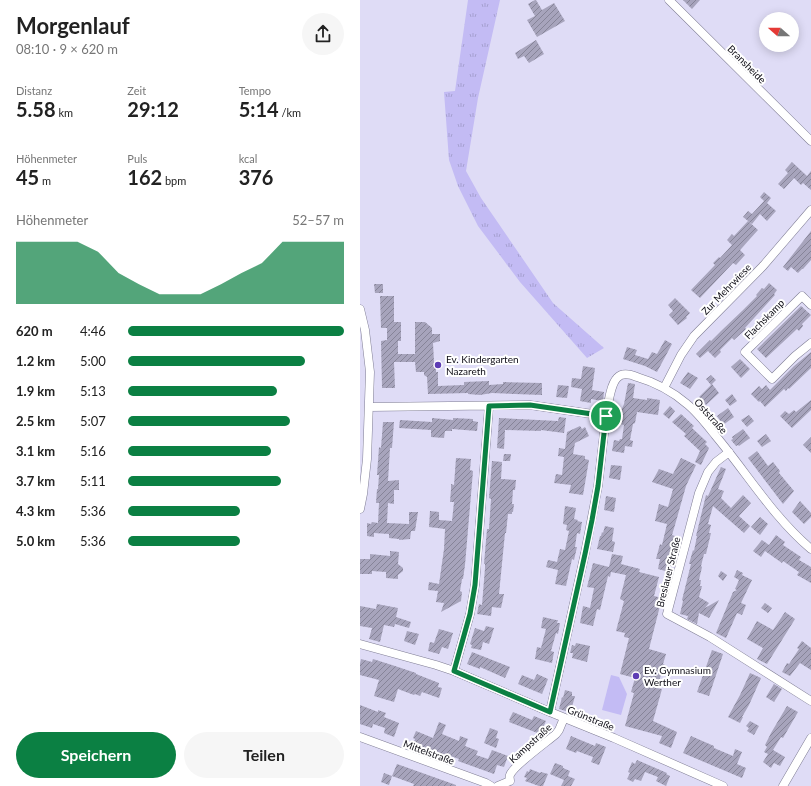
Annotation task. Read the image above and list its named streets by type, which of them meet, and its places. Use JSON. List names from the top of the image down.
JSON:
{
  "streets": {
    "street": [
      "Bransheide",
      "Zur Mehrwiese",
      "Flachskamp",
      "Oststraße",
      "Breslauer Straße",
      "Grünstraße",
      "Kampstraße",
      "Mittelstraße"
    ]
  },
  "crossings": [
    ["Zur Mehrwiese", "Oststraße"],
    ["Oststraße", "Breslauer Straße"],
    ["Grünstraße", "Kampstraße"]
  ],
  "places": ["Ev. Kindergarten Nazareth", "Ev. Gymnasium Werther"],
  "north": "left",
  "page": {
    "heading": ["Morgenlauf", "08:10 · 9 × 620 m"],
    "stats": [
      ["Distanz", "5.58 km"],
      ["Zeit", "29:12"],
      ["Tempo", "5:14 /km"],
      ["Höhenmeter", "45 m"],
      ["Puls", "162 bpm"],
      ["kcal", "376"]
    ],
    "chart": ["Höhenmeter", "52–57 m"],
    "list": [
      {
        "name": "620 m",
        "note": "4:46"
      },
      {
        "name": "1.2 km",
        "note": "5:00"
      },
      {
        "name": "1.9 km",
        "note": "5:13"
      },
      {
        "name": "2.5 km",
        "note": "5:07"
      },
      {
        "name": "3.1 km",
        "note": "5:16"
      },
      {
        "name": "3.7 km",
        "note": "5:11"
      },
      {
        "name": "4.3 km",
        "note": "5:36"
      },
      {
        "name": "5.0 km",
        "note": "5:36"
      }
    ],
    "buttons": ["Speichern", "Teilen"]
  }
}
